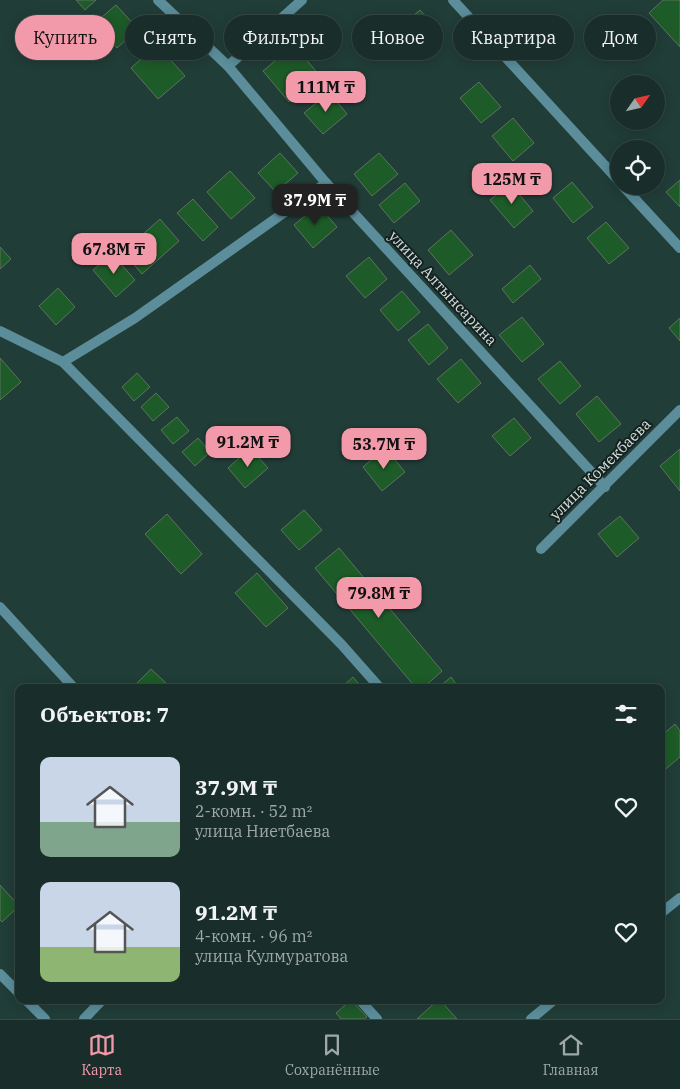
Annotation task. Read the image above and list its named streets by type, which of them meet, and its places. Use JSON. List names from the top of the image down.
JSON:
{
  "streets": {
    "street": ["улица Алтынсарина", "улица Комекбаева"]
  },
  "crossings": [
    ["улица Алтынсарина", "улица Комекбаева"]
  ],
  "north": "top right",
  "page": {
    "chip": [
      "Купить",
      "Снять",
      "Фильтры",
      "Новое",
      "Квартира",
      "Дом"
    ],
    "price": [
      "111M ₸",
      "125M ₸",
      "37.9M ₸",
      "67.8M ₸",
      "91.2M ₸",
      "53.7M ₸",
      "79.8M ₸"
    ],
    "heading": "Объектов: 7",
    "list": [
      {
        "name": "37.9M ₸",
        "note": "2-комн. · 52 m² · улица Ниетбаева"
      },
      {
        "name": "91.2M ₸",
        "note": "4-комн. · 96 m² · улица Кулмуратова"
      }
    ],
    "tabs": ["Карта", "Сохранённые", "Главная"]
  }
}
